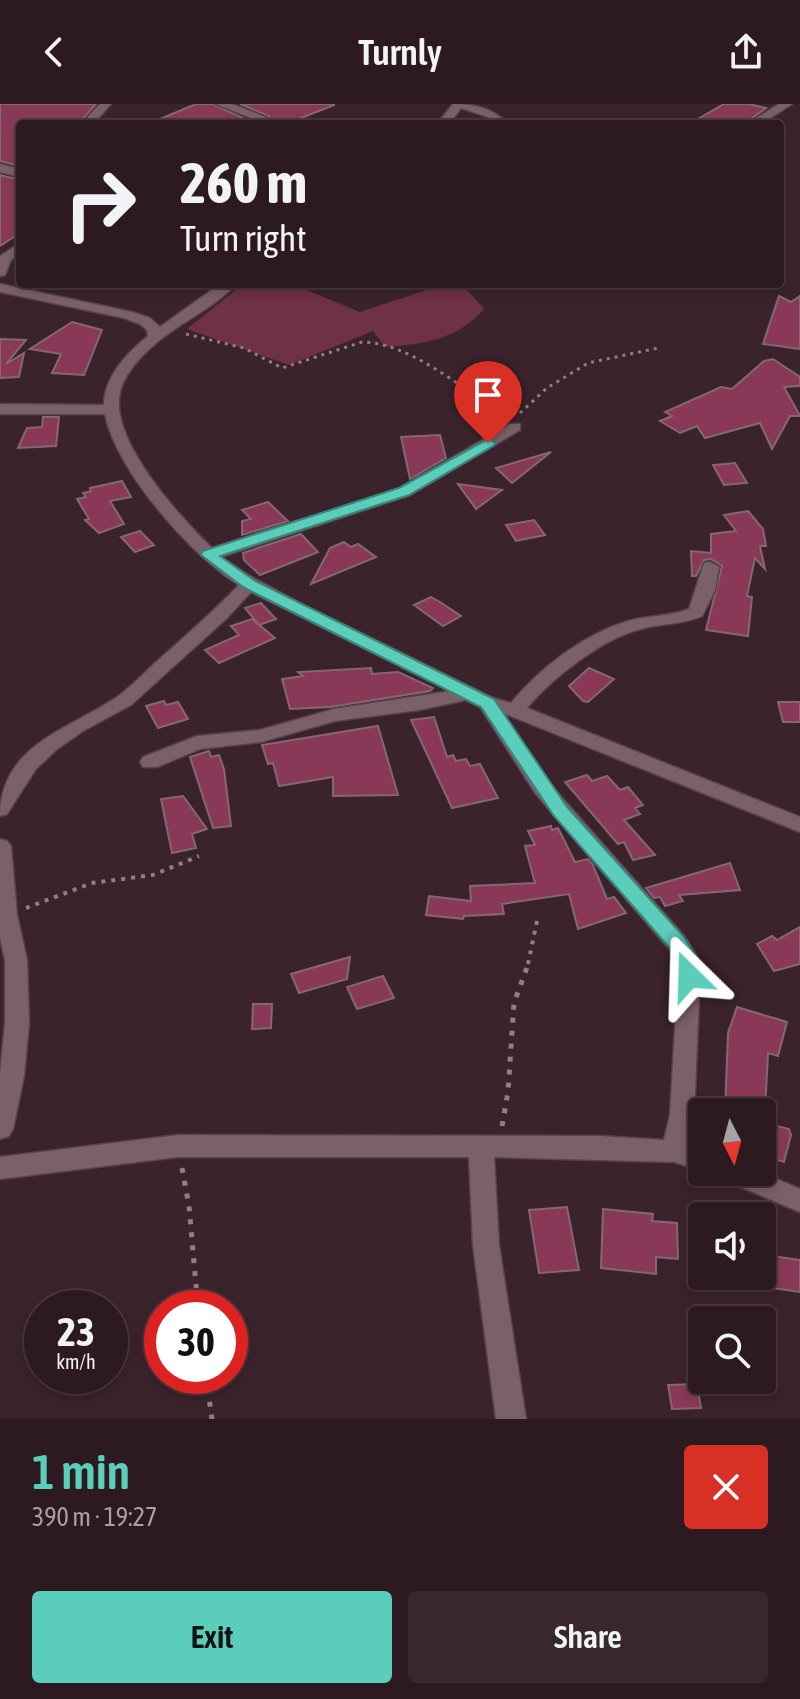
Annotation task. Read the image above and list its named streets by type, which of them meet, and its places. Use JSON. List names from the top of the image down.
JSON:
{
  "north": "bottom",
  "page": {
    "header": "Turnly",
    "turn": ["260 m", "Turn right"],
    "speed": "23 km/h",
    "limit": "30",
    "heading": ["1 min", "390 m · 19:27"],
    "buttons": ["Exit", "Share"]
  }
}
